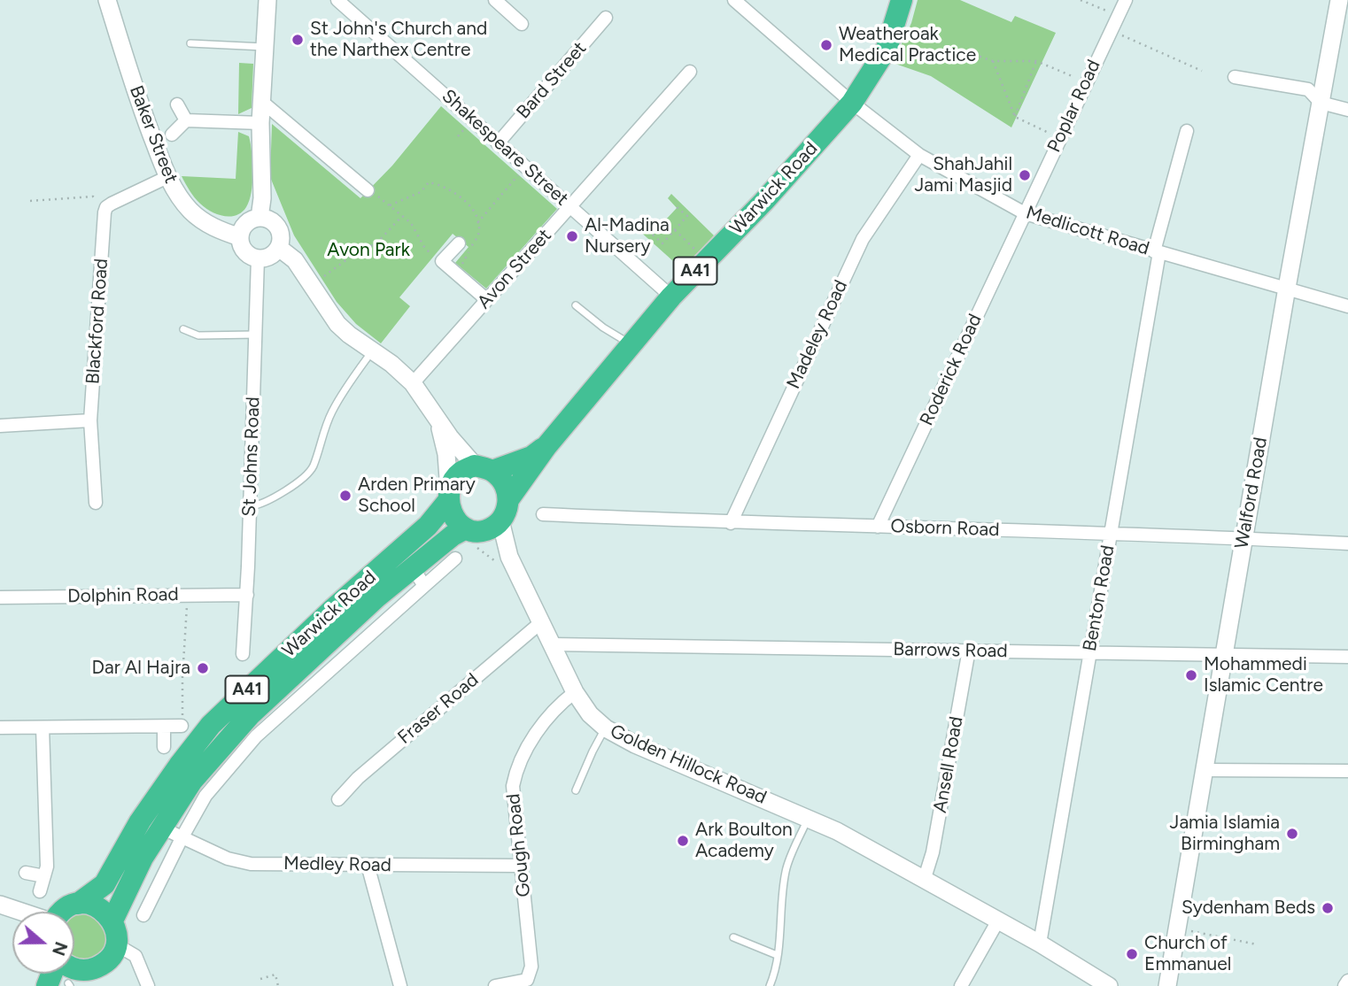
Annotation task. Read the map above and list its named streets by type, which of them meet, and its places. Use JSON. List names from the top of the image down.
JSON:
{
  "streets": {
    "highway": ["Warwick Road", "A41"],
    "main road": ["Baker Street", "Walford Road", "Golden Hillock Road"],
    "street": [
      "Bard Street",
      "Poplar Road",
      "Shakespeare Street",
      "Medlicott Road",
      "Avon Street",
      "Blackford Road",
      "Madeley Road",
      "Roderick Road",
      "St Johns Road",
      "Osborn Road",
      "Dolphin Road",
      "Benton Road",
      "Barrows Road",
      "Fraser Road",
      "Ansell Road",
      "Gough Road",
      "Medley Road"
    ]
  },
  "crossings": [
    ["Bard Street", "Shakespeare Street"],
    ["Poplar Road", "Medlicott Road"],
    ["Poplar Road", "Roderick Road"],
    ["Baker Street", "St Johns Road"],
    ["Shakespeare Street", "Warwick Road"],
    ["Shakespeare Street", "Avon Street"],
    ["Warwick Road", "Medlicott Road"],
    ["Warwick Road", "Golden Hillock Road"],
    ["Warwick Road", "Medley Road"],
    ["Medlicott Road", "Madeley Road"],
    ["Medlicott Road", "Roderick Road"],
    ["Medlicott Road", "Walford Road"],
    ["Medlicott Road", "Benton Road"],
    ["Madeley Road", "Osborn Road"],
    ["Roderick Road", "Osborn Road"],
    ["St Johns Road", "Dolphin Road"],
    ["Walford Road", "Osborn Road"],
    ["Walford Road", "Barrows Road"],
    ["Osborn Road", "Benton Road"],
    ["Benton Road", "Barrows Road"],
    ["Benton Road", "Golden Hillock Road"],
    ["Barrows Road", "Golden Hillock Road"],
    ["Barrows Road", "Ansell Road"],
    ["Fraser Road", "Golden Hillock Road"],
    ["Golden Hillock Road", "Ansell Road"],
    ["Golden Hillock Road", "Gough Road"],
    ["Gough Road", "Medley Road"]
  ],
  "parks": ["Avon Park"],
  "places": [
    "St John's Church and the Narthex Centre",
    "Weatheroak Medical Practice",
    "ShahJahil Jami Masjid",
    "Al-Madina Nursery",
    "Arden Primary School",
    "Dar Al Hajra",
    "Mohammedi Islamic Centre",
    "Jamia Islamia Birmingham",
    "Ark Boulton Academy",
    "Sydenham Beds",
    "Church of Emmanuel"
  ],
  "north": "right"
}
